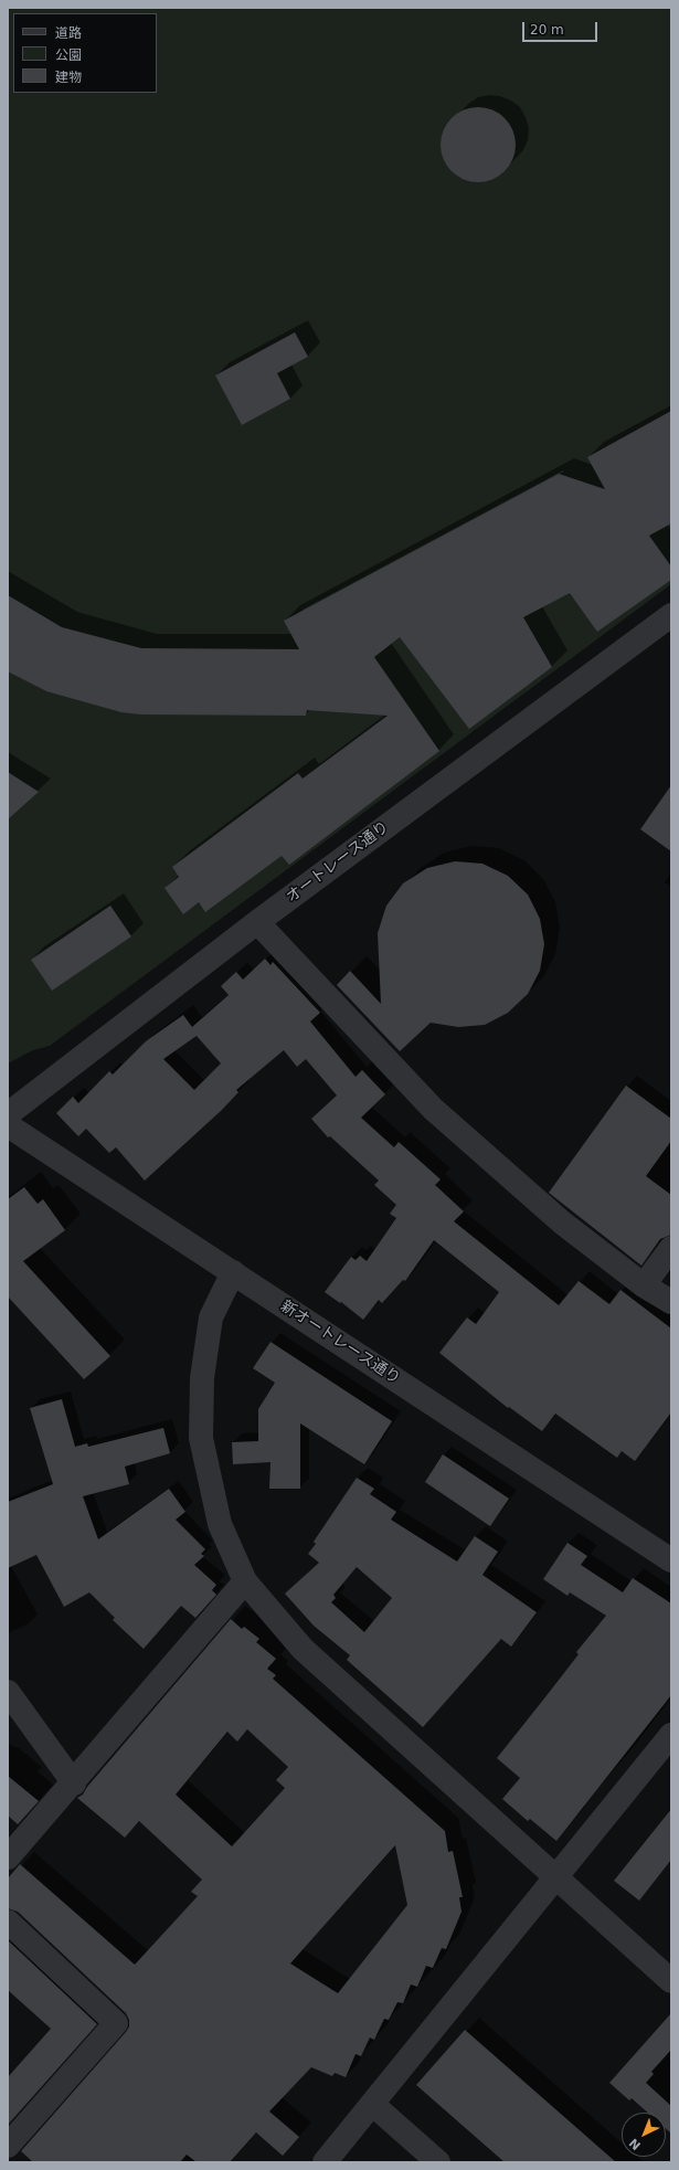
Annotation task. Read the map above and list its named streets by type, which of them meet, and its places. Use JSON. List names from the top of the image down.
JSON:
{
  "streets": {
    "street": ["オートレース通り", "新オートレース通り"]
  },
  "legend": ["道路", "公園", "建物"],
  "scale_bar": "20 m",
  "north": "bottom left"
}
